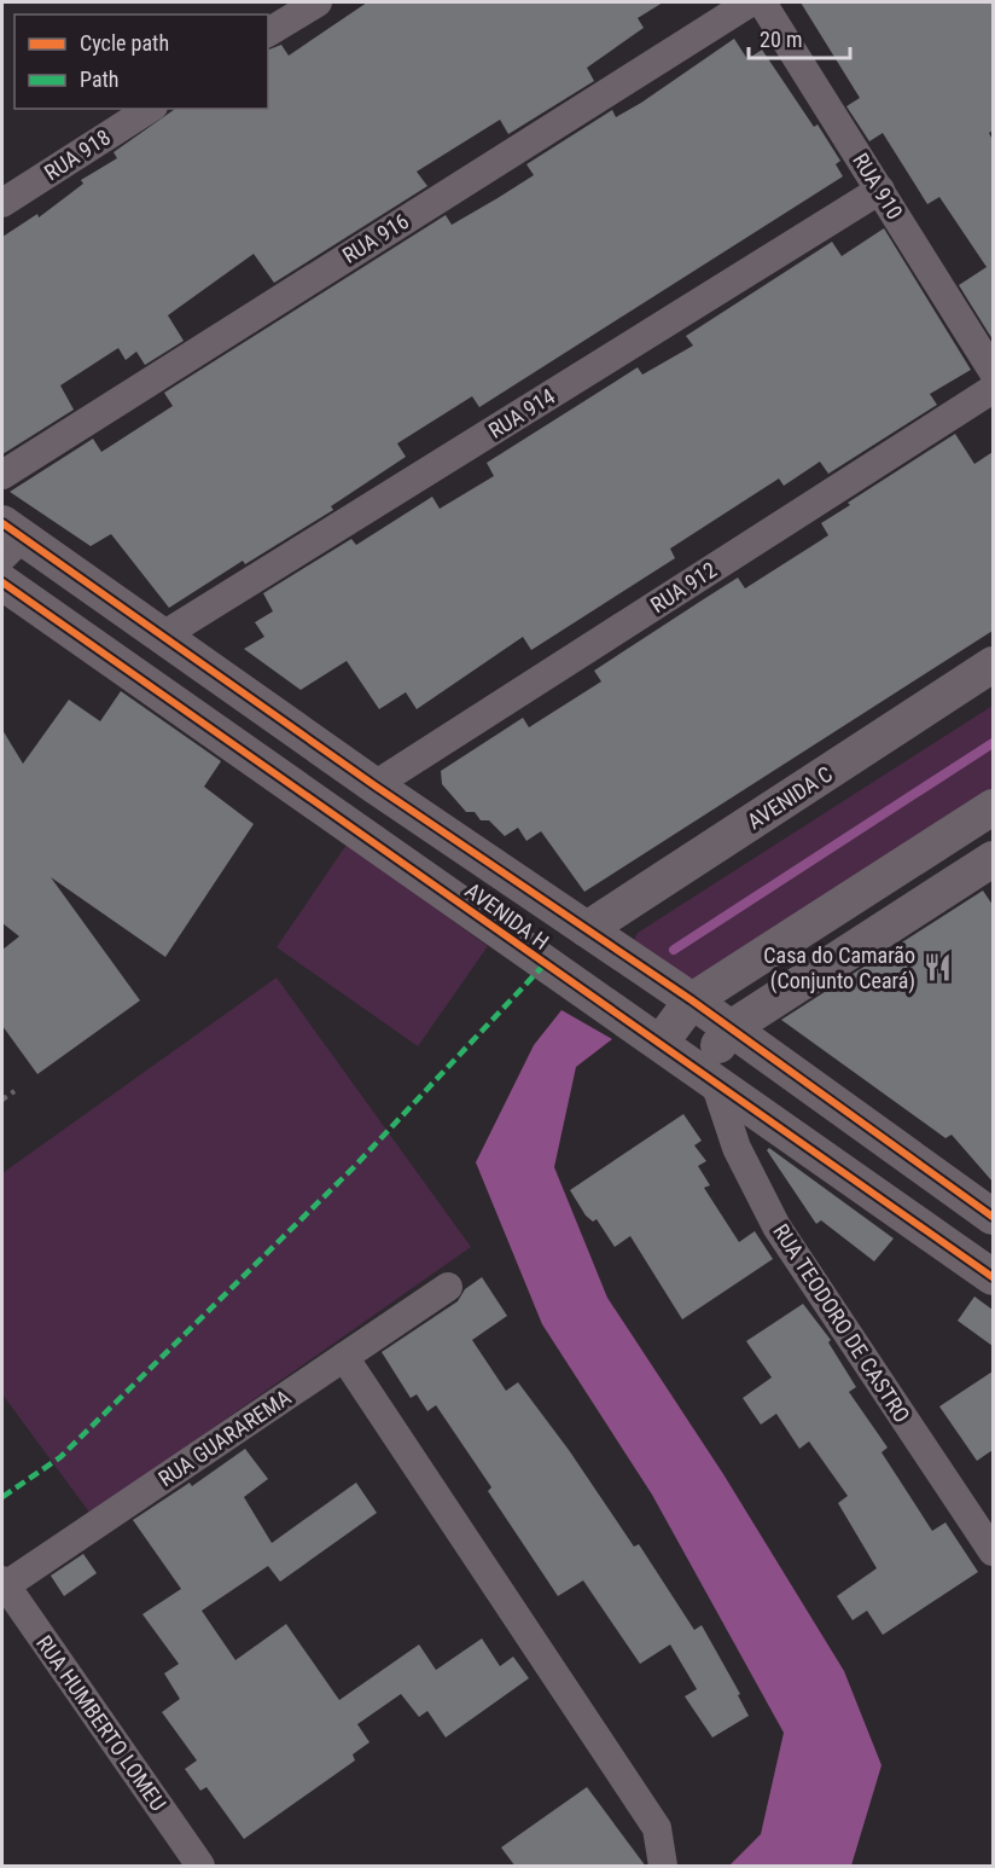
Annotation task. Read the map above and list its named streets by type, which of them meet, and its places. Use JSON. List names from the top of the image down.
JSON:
{
  "streets": {
    "street": [
      "RUA 918",
      "RUA 910",
      "RUA 916",
      "RUA 914",
      "RUA 912",
      "AVENIDA C",
      "AVENIDA H",
      "RUA TEODORO DE CASTRO",
      "RUA GUARAREMA",
      "RUA HUMBERTO LOMEU"
    ]
  },
  "crossings": [
    ["RUA 910", "RUA 914"],
    ["RUA 914", "AVENIDA H"],
    ["RUA 912", "AVENIDA H"],
    ["AVENIDA C", "AVENIDA H"],
    ["AVENIDA H", "RUA TEODORO DE CASTRO"],
    ["RUA GUARAREMA", "RUA HUMBERTO LOMEU"]
  ],
  "places": {
    "restaurant": ["Casa do Camarão (Conjunto Ceará)"]
  },
  "legend": ["Cycle path", "Path"],
  "scale_bar": "20 m"
}
